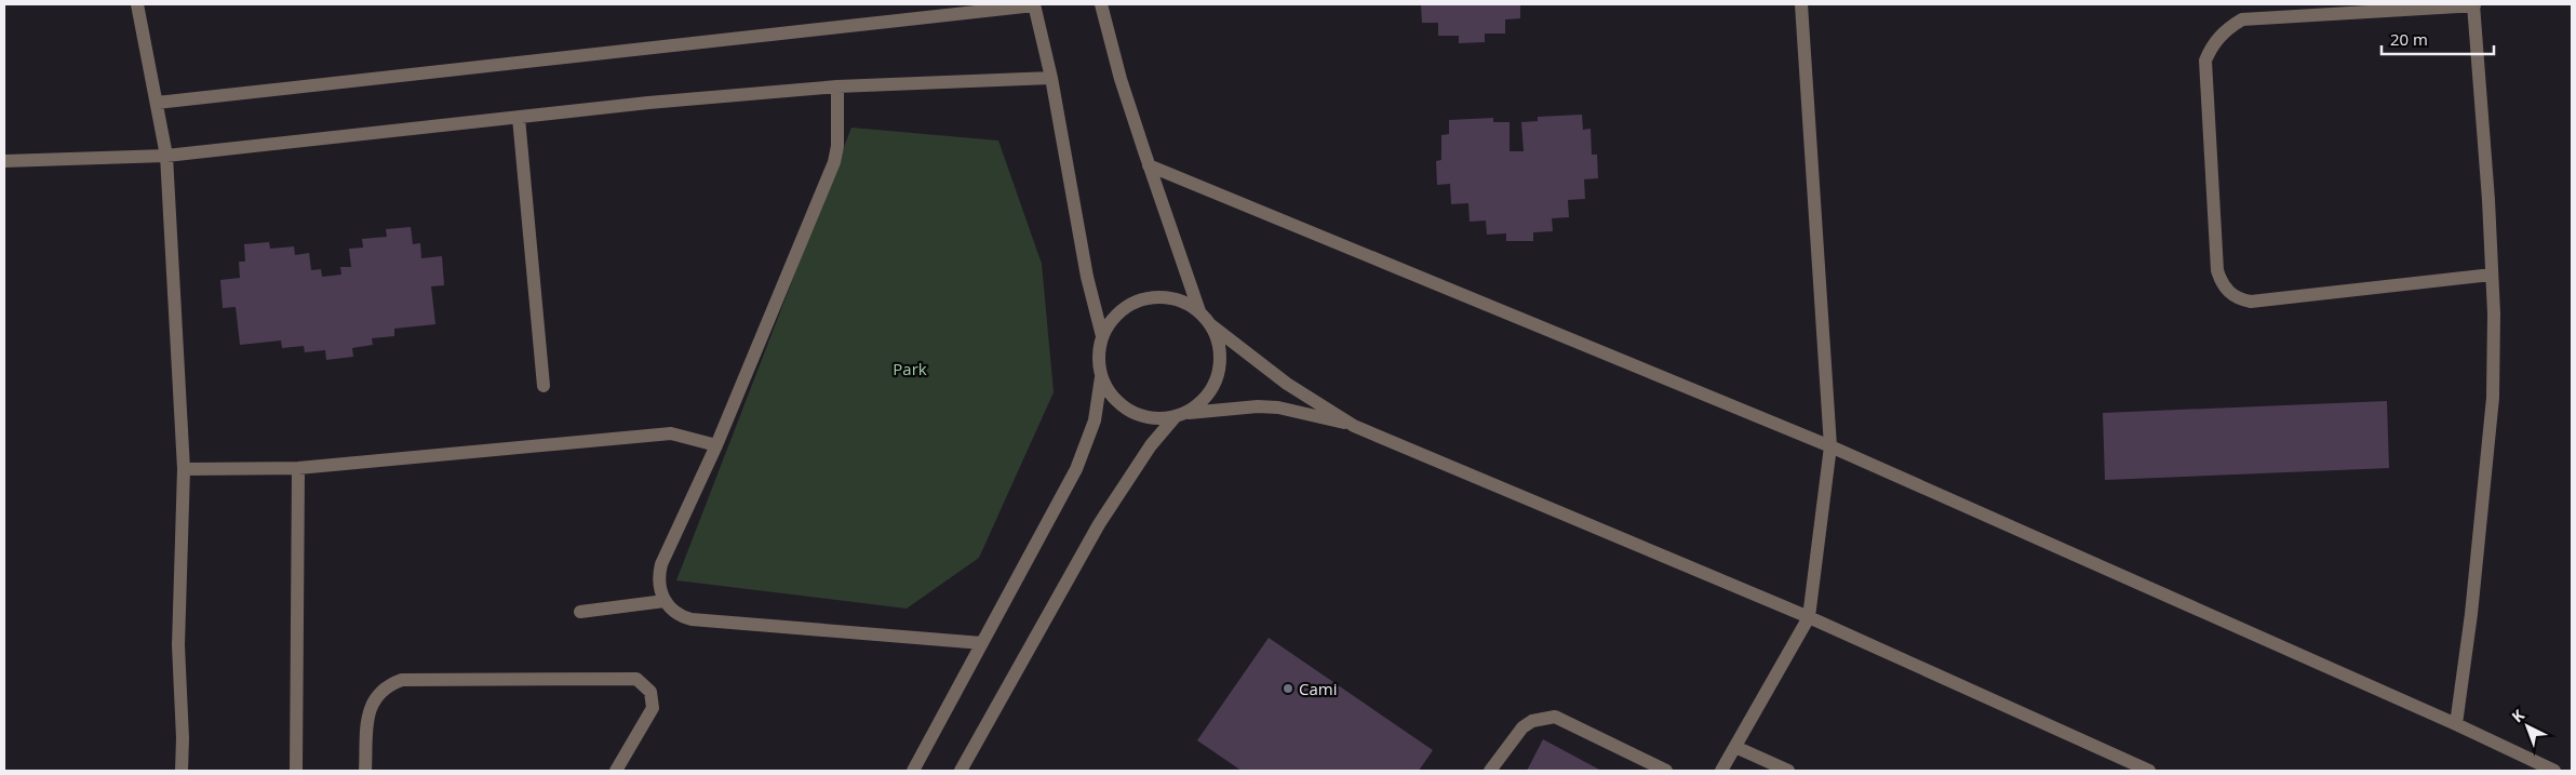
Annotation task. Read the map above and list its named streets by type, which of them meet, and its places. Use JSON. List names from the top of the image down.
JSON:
{
  "parks": ["Park"],
  "places": ["Cami"],
  "scale_bar": "20 m",
  "north": "top left"
}
